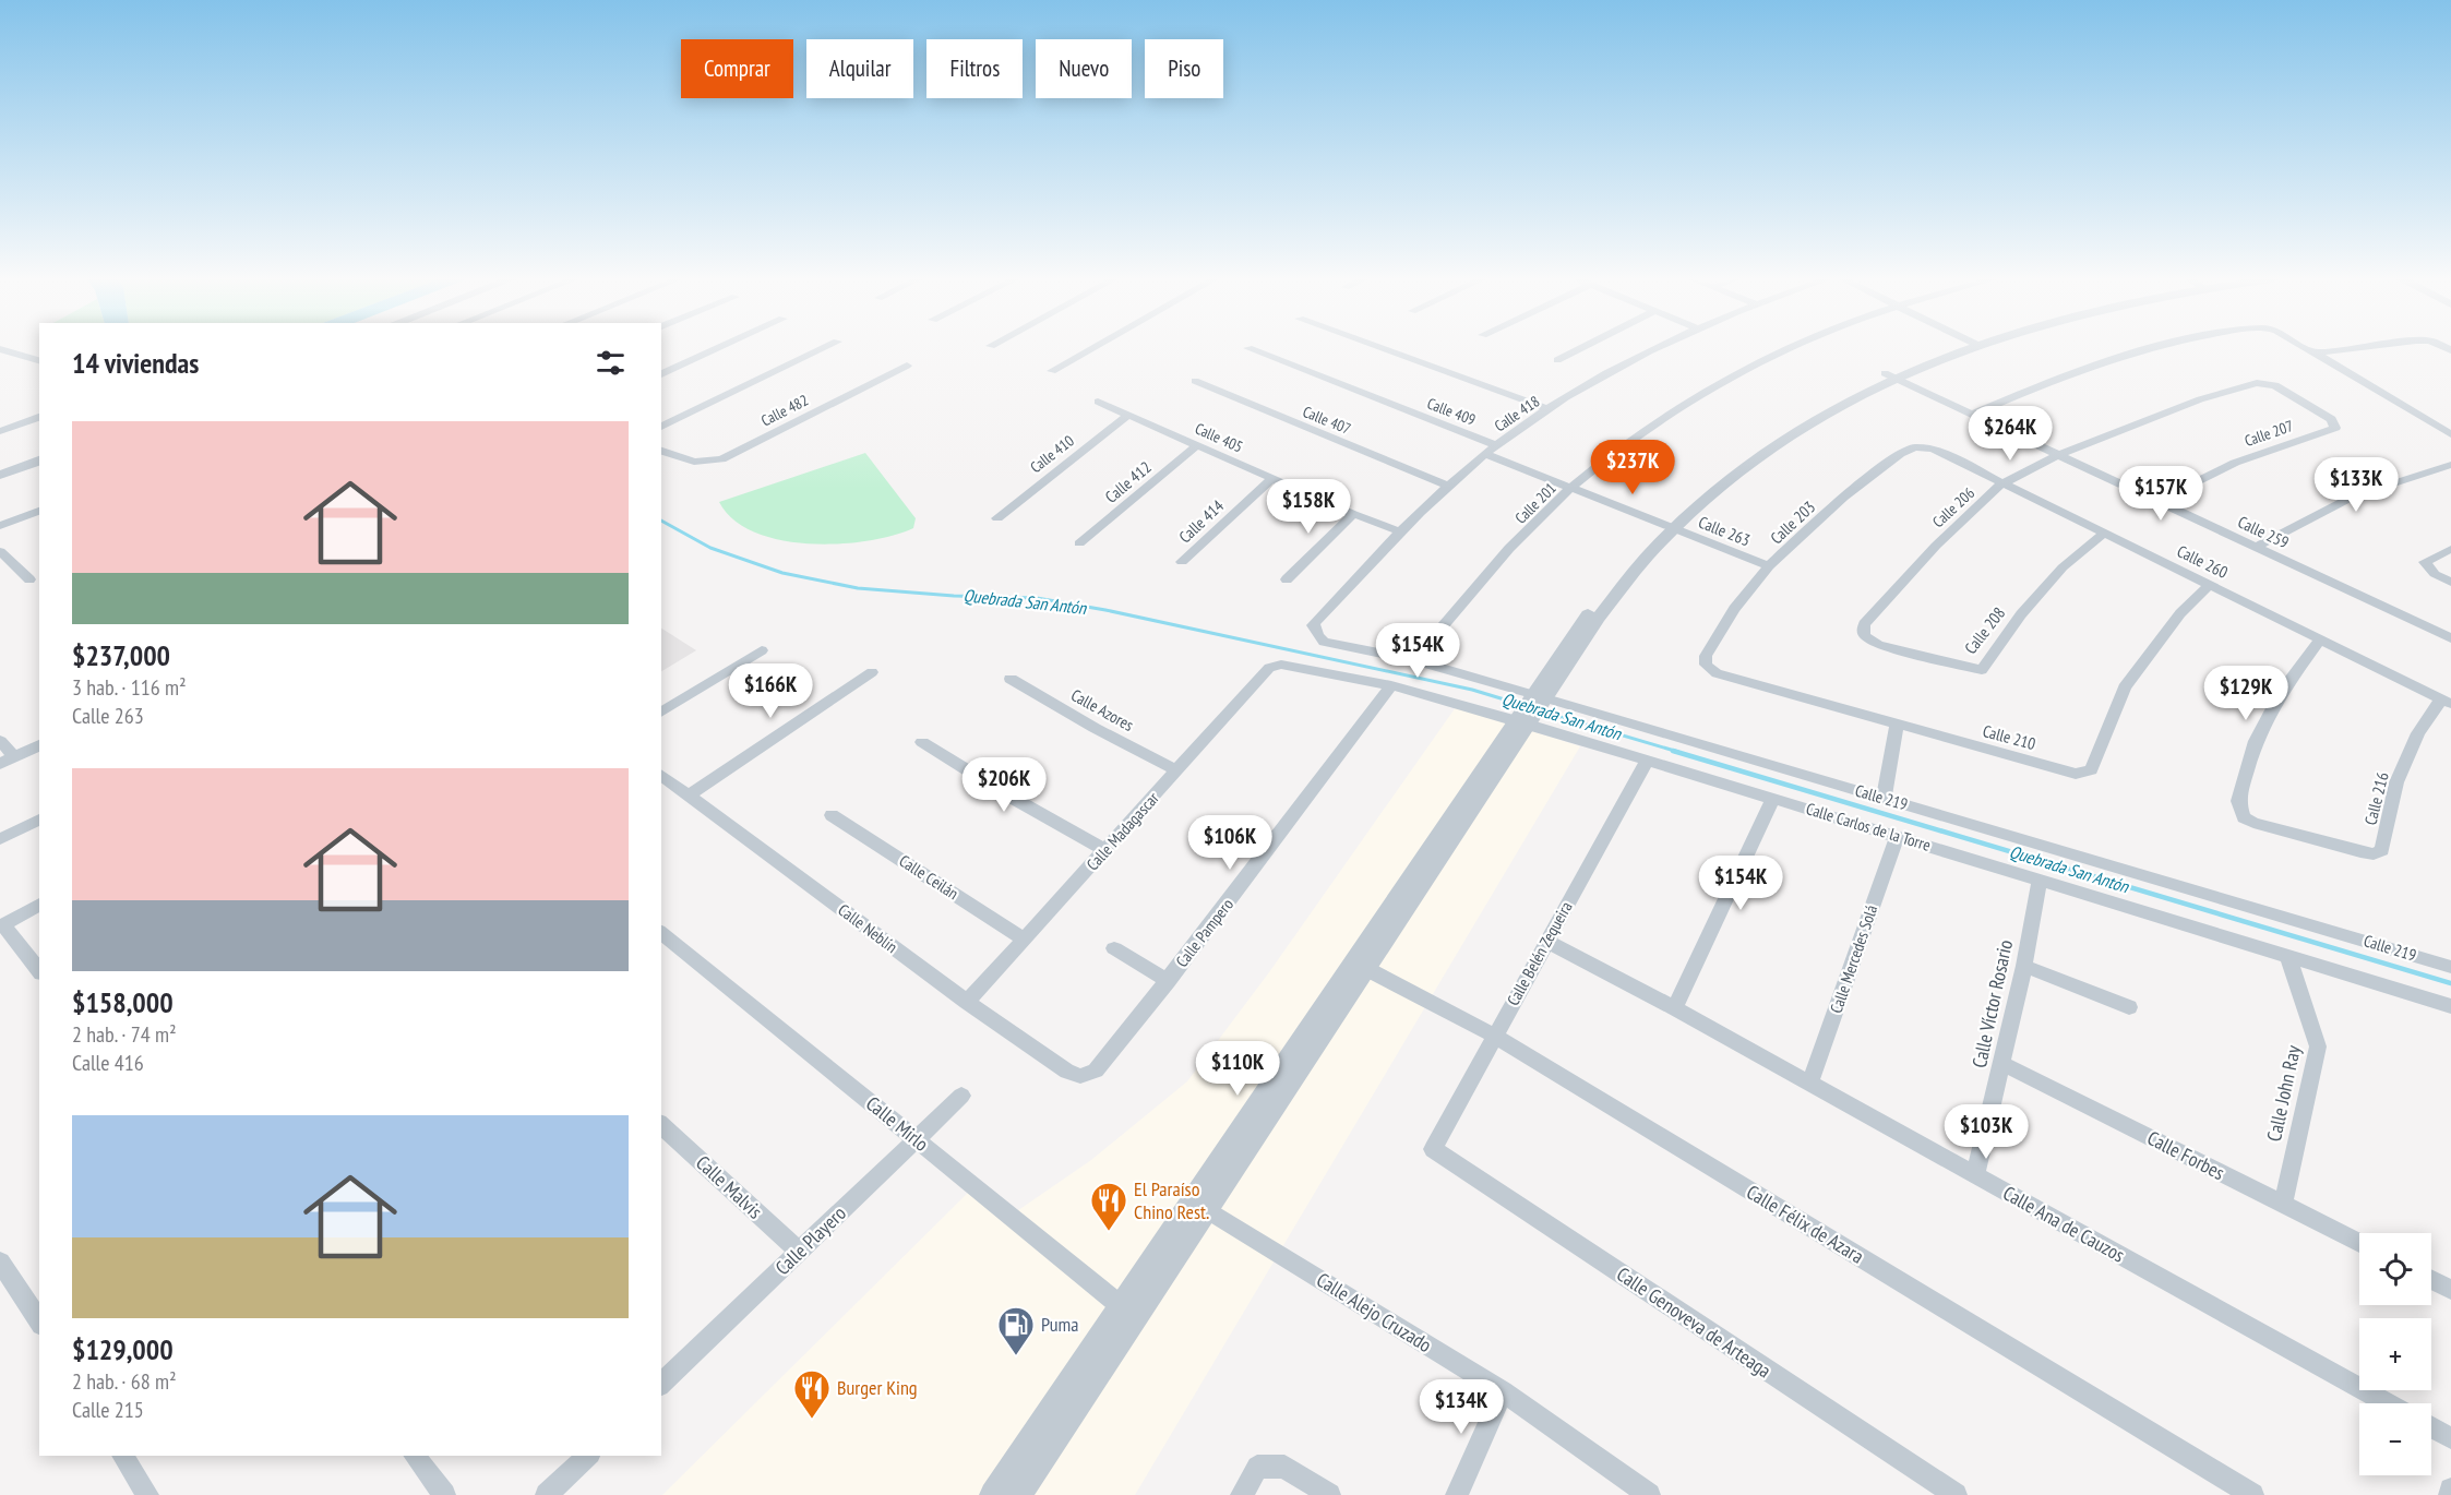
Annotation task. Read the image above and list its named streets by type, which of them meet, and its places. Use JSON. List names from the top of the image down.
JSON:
{
  "streets": {
    "street": [
      "Calle 482",
      "Calle 409",
      "Calle 418",
      "Calle 407",
      "Calle 207",
      "Calle 405",
      "Calle 410",
      "Calle 412",
      "Calle 201",
      "Calle 206",
      "Calle 414",
      "Calle 203",
      "Calle 263",
      "Calle 259",
      "Calle 260",
      "Calle 208",
      "Calle Azores",
      "Calle 210",
      "Calle 219",
      "Calle 216",
      "Calle Carlos de la Torre",
      "Calle Madagascar",
      "Calle Ceilán",
      "Calle Neblín",
      "Calle Pampero",
      "Calle Belén Zequeira",
      "Calle Mercedes Solá",
      "Calle Víctor Rosario",
      "Calle John Ray",
      "Calle Mirlo",
      "Calle Forbes",
      "Calle Malvis",
      "Calle Félix de Azara",
      "Calle Ana de Cauzos",
      "Calle Playero",
      "Calle Alejo Cruzado",
      "Calle Genoveva de Arteaga"
    ]
  },
  "crossings": [
    ["Calle 409", "Calle 418"],
    ["Calle 418", "Calle 407"],
    ["Calle 418", "Calle 405"],
    ["Calle 418", "Calle 263"],
    ["Calle 418", "Calle 219"],
    ["Calle 207", "Calle 206"],
    ["Calle 207", "Calle 259"],
    ["Calle 405", "Calle 410"],
    ["Calle 405", "Calle 412"],
    ["Calle 405", "Calle 414"],
    ["Calle 201", "Calle 263"],
    ["Calle 201", "Calle 219"],
    ["Calle 206", "Calle 259"],
    ["Calle 206", "Calle 260"],
    ["Calle 206", "Calle 208"],
    ["Calle 203", "Calle 263"],
    ["Calle 203", "Calle 260"],
    ["Calle 203", "Calle 210"],
    ["Calle 260", "Calle 208"],
    ["Calle 260", "Calle 210"],
    ["Calle 260", "Calle 216"],
    ["Calle Azores", "Calle Madagascar"],
    ["Calle Carlos de la Torre", "Calle Madagascar"],
    ["Calle Carlos de la Torre", "Calle Pampero"],
    ["Calle Carlos de la Torre", "Calle Belén Zequeira"],
    ["Calle Carlos de la Torre", "Calle Mercedes Solá"],
    ["Calle Carlos de la Torre", "Calle Víctor Rosario"],
    ["Calle Carlos de la Torre", "Calle John Ray"],
    ["Calle Madagascar", "Calle Ceilán"],
    ["Calle Madagascar", "Calle Neblín"],
    ["Calle Neblín", "Calle Pampero"],
    ["Calle Belén Zequeira", "Calle Félix de Azara"],
    ["Calle Belén Zequeira", "Calle Ana de Cauzos"],
    ["Calle Belén Zequeira", "Calle Genoveva de Arteaga"],
    ["Calle Mercedes Solá", "Calle Ana de Cauzos"],
    ["Calle Víctor Rosario", "Calle Forbes"],
    ["Calle Víctor Rosario", "Calle Ana de Cauzos"],
    ["Calle John Ray", "Calle Forbes"],
    ["Calle Mirlo", "Calle Playero"],
    ["Calle Malvis", "Calle Playero"]
  ],
  "water": ["Quebrada San Antón"],
  "places": {
    "restaurant": ["El Paraíso Chino Rest.", "Burger King"],
    "fuel station": ["Puma"]
  },
  "page": {
    "chip": [
      "Comprar",
      "Alquilar",
      "Filtros",
      "Nuevo",
      "Piso"
    ],
    "heading": "14 viviendas",
    "list": [
      {
        "name": "$237,000",
        "note": "3 hab. · 116 m² · Calle 263"
      },
      {
        "name": "$158,000",
        "note": "2 hab. · 74 m² · Calle 416"
      },
      {
        "name": "$129,000",
        "note": "2 hab. · 68 m² · Calle 215"
      }
    ],
    "price": [
      "$264K",
      "$237K",
      "$133K",
      "$157K",
      "$158K",
      "$154K",
      "$166K",
      "$129K",
      "$206K",
      "$106K",
      "$154K",
      "$110K",
      "$103K",
      "$134K"
    ],
    "map_buttons": ["+", "−"]
  }
}
